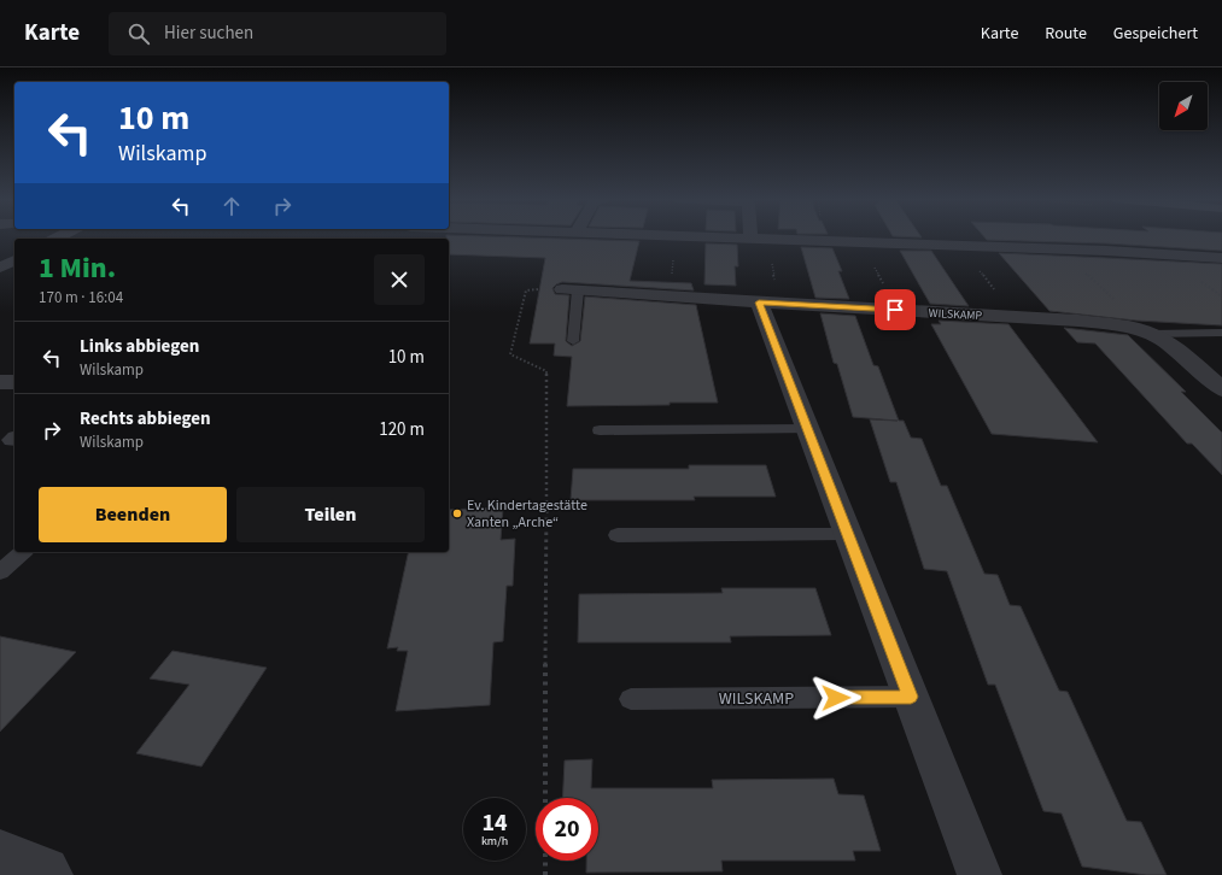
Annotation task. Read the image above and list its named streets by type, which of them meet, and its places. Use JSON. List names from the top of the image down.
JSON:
{
  "streets": {
    "street": ["WILSKAMP"]
  },
  "places": ["Ev. Kindertagestätte Xanten „Arche“"],
  "north": "bottom left",
  "page": {
    "header": "Karte",
    "search": "Hier suchen",
    "nav": ["Karte", "Route", "Gespeichert"],
    "turn": ["10 m", "Wilskamp"],
    "heading": ["1 Min.", "170 m · 16:04"],
    "list": [
      {
        "name": "Links abbiegen",
        "note": "Wilskamp",
        "value": "10 m"
      },
      {
        "name": "Rechts abbiegen",
        "note": "Wilskamp",
        "value": "120 m"
      }
    ],
    "buttons": ["Beenden", "Teilen"],
    "speed": "14 km/h",
    "limit": "20"
  }
}
